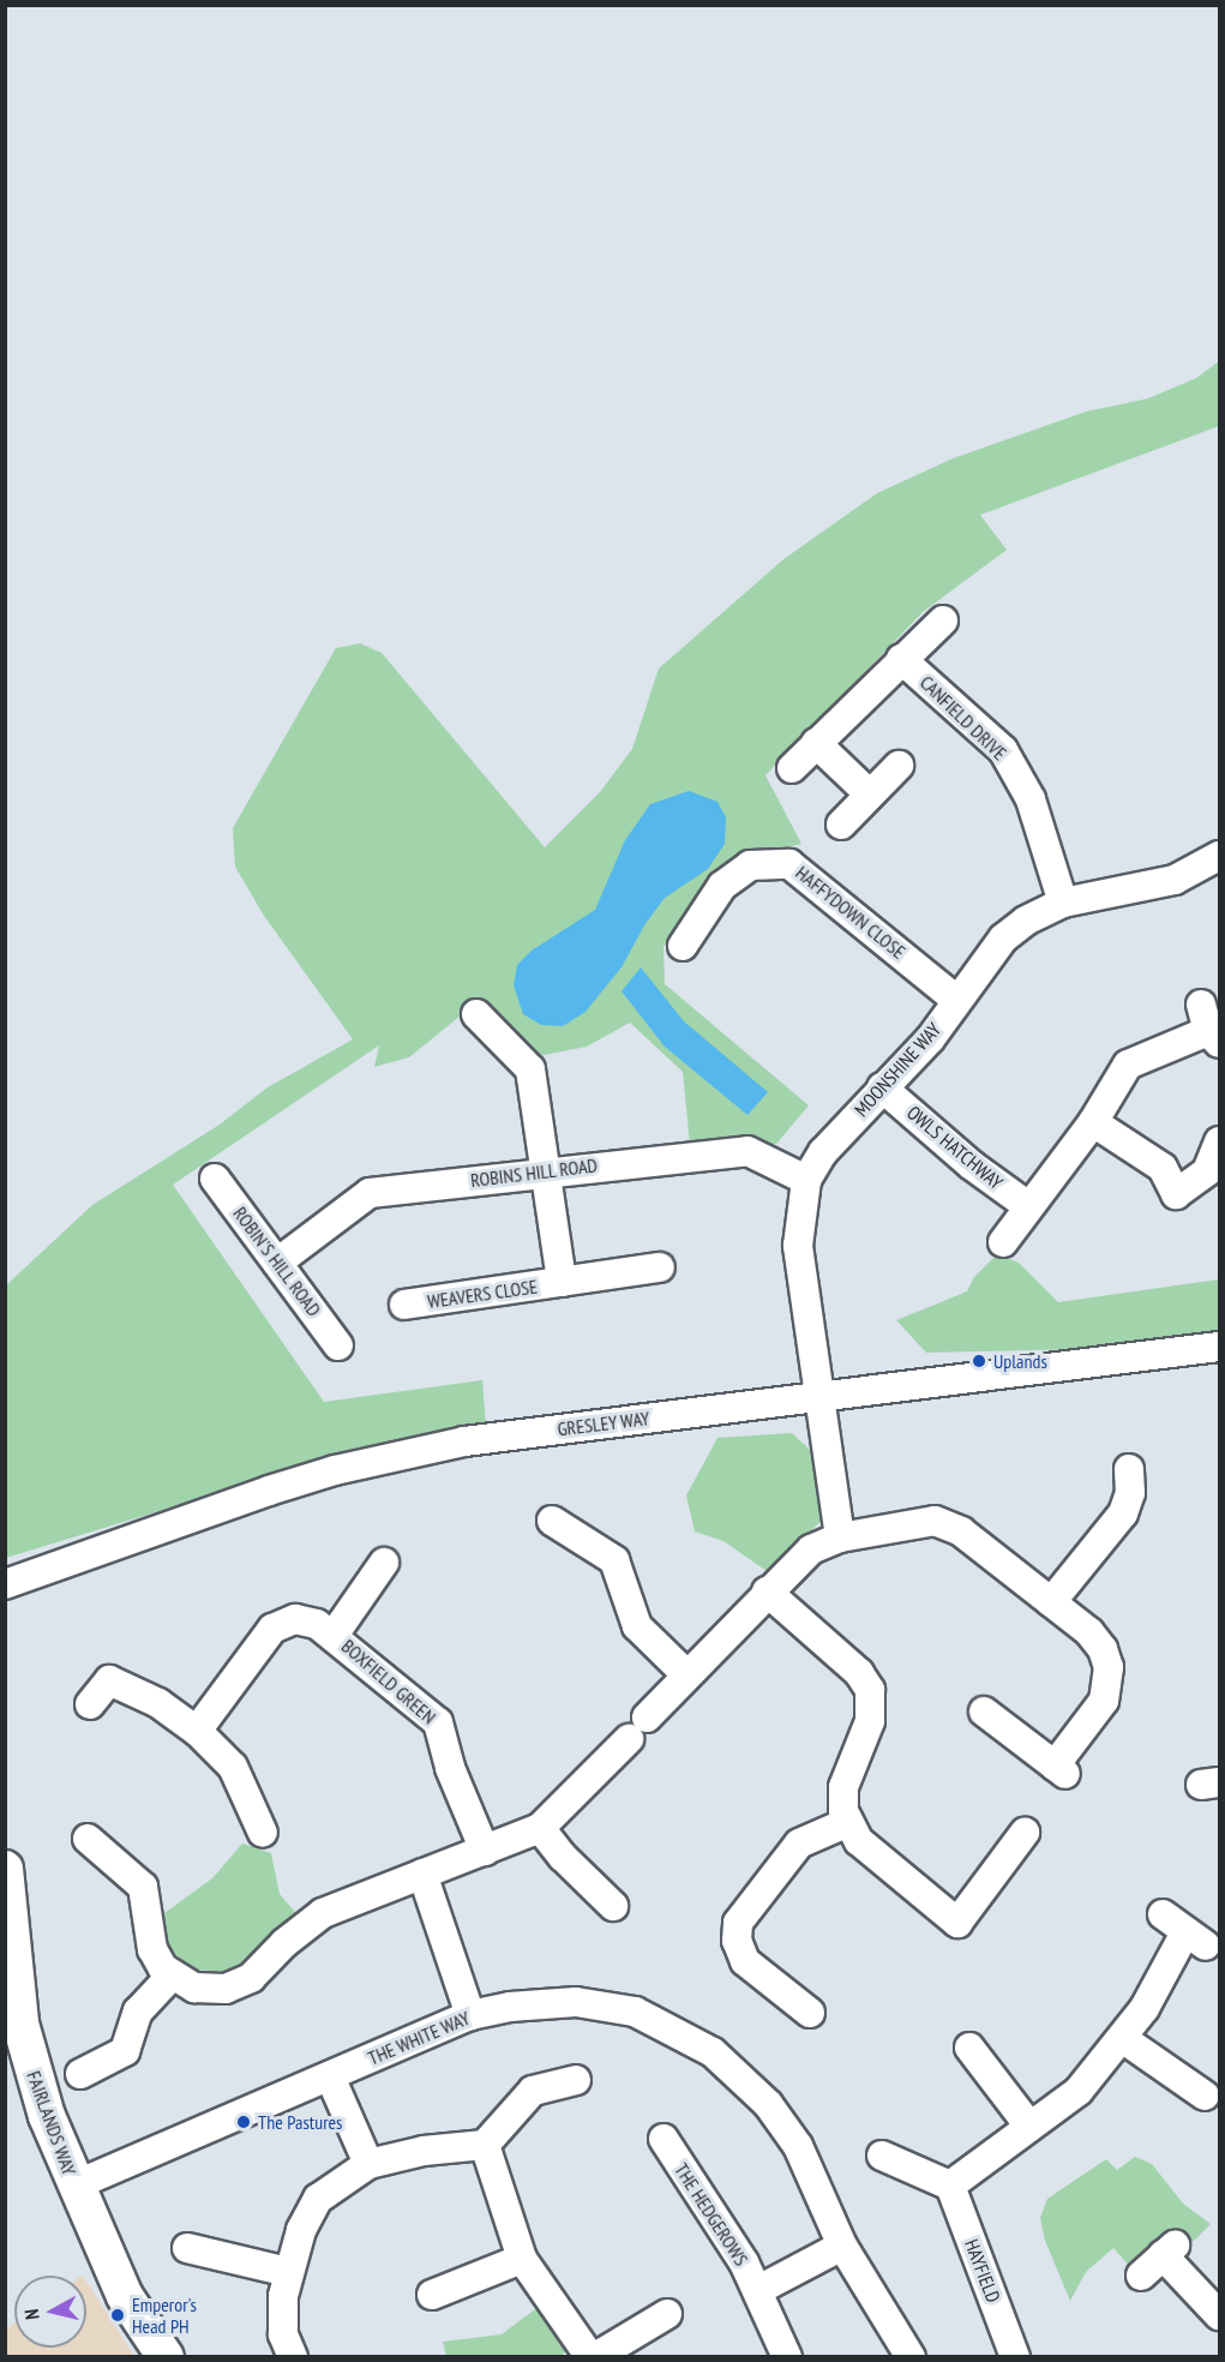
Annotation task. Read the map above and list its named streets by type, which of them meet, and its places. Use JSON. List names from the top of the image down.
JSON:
{
  "streets": {
    "main road": ["FAIRLANDS WAY"],
    "street": [
      "CANFIELD DRIVE",
      "HAFFYDOWN CLOSE",
      "MOONSHINE WAY",
      "OWLS HATCHWAY",
      "ROBINS HILL ROAD",
      "ROBIN'S HILL ROAD",
      "WEAVERS CLOSE",
      "GRESLEY WAY",
      "BOXFIELD GREEN",
      "THE WHITE WAY",
      "THE HEDGEROWS",
      "HAYFIELD"
    ]
  },
  "crossings": [
    ["CANFIELD DRIVE", "MOONSHINE WAY"],
    ["HAFFYDOWN CLOSE", "MOONSHINE WAY"],
    ["MOONSHINE WAY", "OWLS HATCHWAY"],
    ["MOONSHINE WAY", "ROBINS HILL ROAD"],
    ["MOONSHINE WAY", "GRESLEY WAY"],
    ["ROBINS HILL ROAD", "ROBIN'S HILL ROAD"],
    ["ROBINS HILL ROAD", "WEAVERS CLOSE"],
    ["THE WHITE WAY", "FAIRLANDS WAY"]
  ],
  "places": ["Uplands", "The Pastures", "Emperor's Head PH"],
  "north": "left"
}
